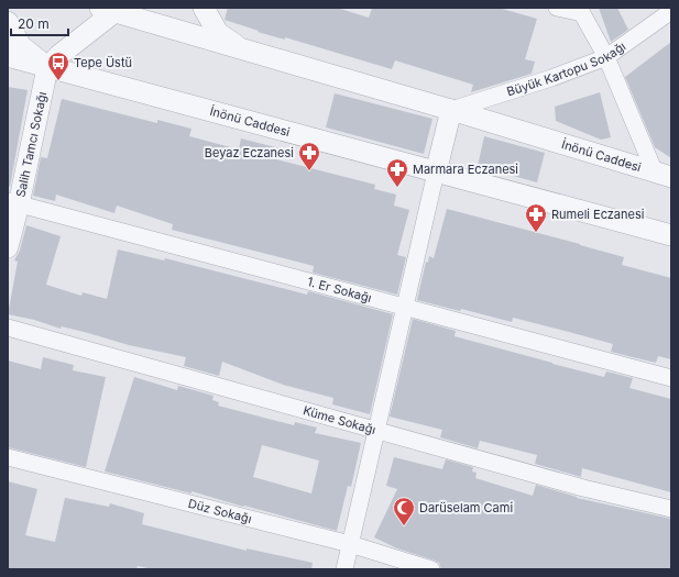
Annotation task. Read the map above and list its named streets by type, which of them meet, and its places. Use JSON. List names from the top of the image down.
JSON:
{
  "streets": {
    "street": [
      "Büyük Kartopu Sokağı",
      "İnönü Caddesi",
      "Salih Tamcı Sokağı",
      "1. Er Sokağı",
      "Küme Sokağı",
      "Düz Sokağı"
    ]
  },
  "crossings": [
    ["Büyük Kartopu Sokağı", "İnönü Caddesi"],
    ["İnönü Caddesi", "Salih Tamcı Sokağı"],
    ["Salih Tamcı Sokağı", "1. Er Sokağı"]
  ],
  "places": {
    "bus stop": ["Tepe Üstü"],
    "pharmacy": ["Beyaz Eczanesi", "Marmara Eczanesi", "Rumeli Eczanesi"],
    "mosque": ["Darüselam Cami"]
  },
  "scale_bar": "20 m"
}
